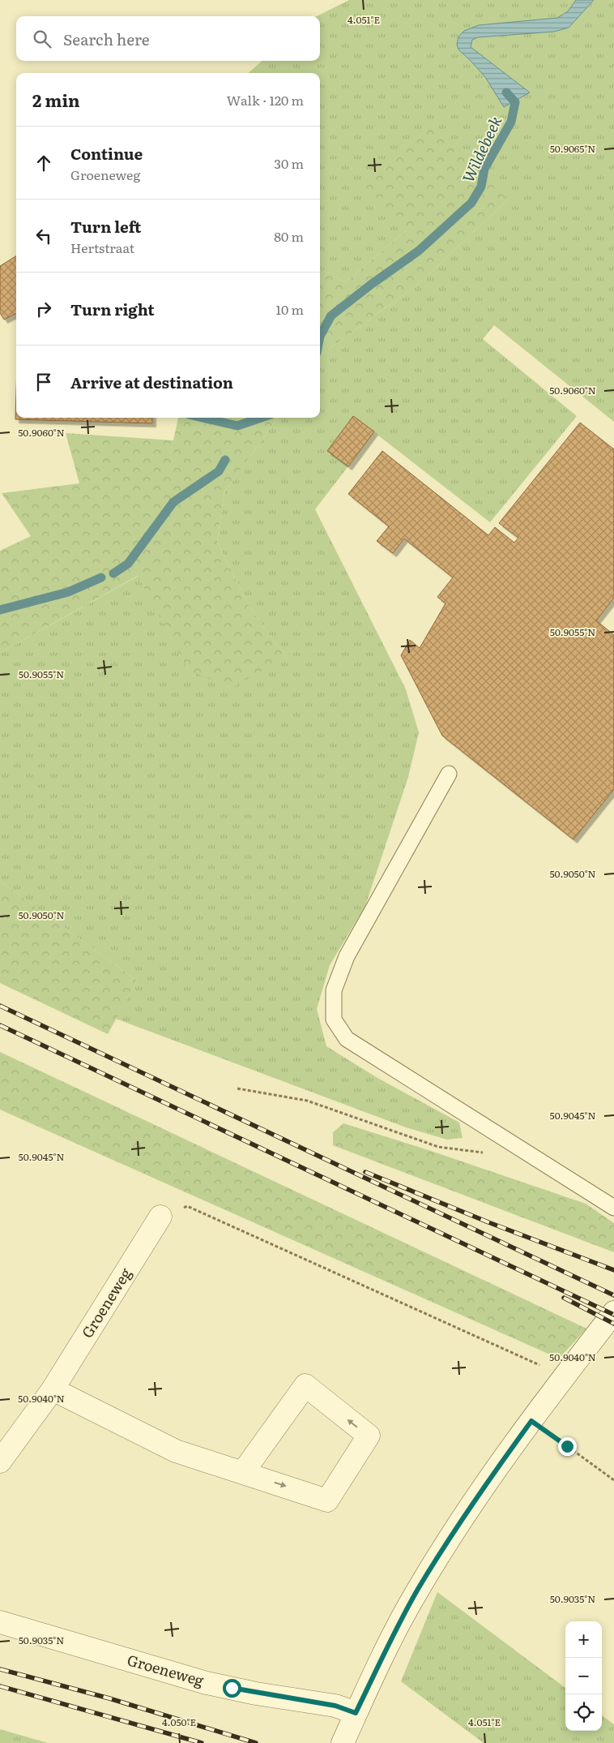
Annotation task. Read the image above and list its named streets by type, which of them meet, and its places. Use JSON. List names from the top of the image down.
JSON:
{
  "streets": {
    "street": ["Groeneweg"]
  },
  "water": ["Wildebeek"],
  "page": {
    "search": "Search here",
    "heading": ["2 min", "Walk · 120 m"],
    "list": [
      ["Continue", "Groeneweg", "30 m"],
      ["Turn left", "Hertstraat", "80 m"],
      ["Turn right", "10 m"],
      "Arrive at destination"
    ],
    "map_buttons": ["+", "−"]
  },
  "coordinates": [
    "4.051°E",
    "50.9065°N",
    "50.9060°N",
    "50.9055°N",
    "50.9050°N",
    "50.9045°N",
    "50.9040°N",
    "50.9035°N",
    "4.050°E"
  ]
}
